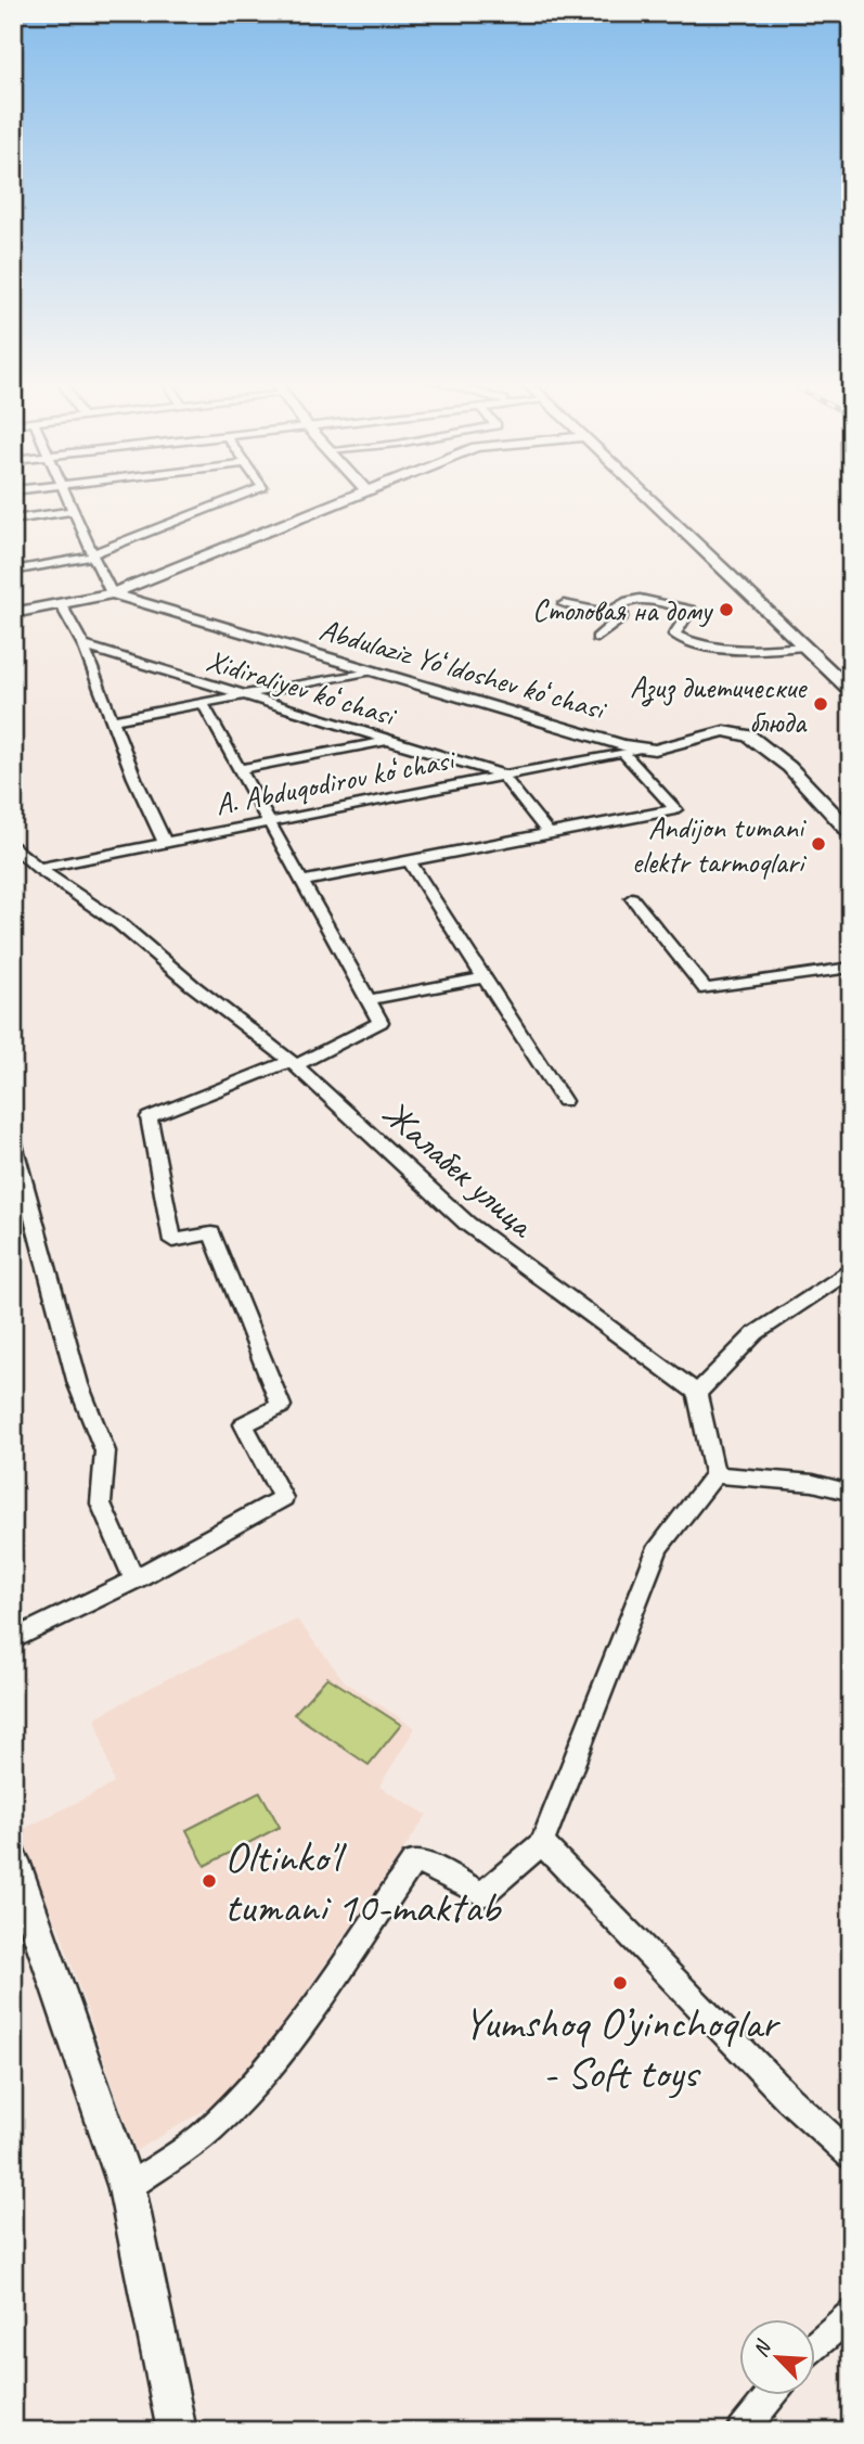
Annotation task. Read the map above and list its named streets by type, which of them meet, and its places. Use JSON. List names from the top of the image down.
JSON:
{
  "streets": {
    "main road": ["Abdulaziz Yoʻldoshev koʻchasi"],
    "street": ["Xidiraliyev koʻchasi", "A. Abduqodirov koʻchasi", "Жалабек улица"]
  },
  "crossings": [
    ["Abdulaziz Yoʻldoshev koʻchasi", "A. Abduqodirov koʻchasi"],
    ["Xidiraliyev koʻchasi", "A. Abduqodirov koʻchasi"],
    ["A. Abduqodirov koʻchasi", "Жалабек улица"]
  ],
  "places": [
    "Столовая на дому",
    "Азиз диетические блюда",
    "Andijon tumani elektr tarmoqlari",
    "Oltinko'l tumani 10-maktab",
    "Yumshoq O’yinchoqlar - Soft toys"
  ],
  "north": "top left"
}
